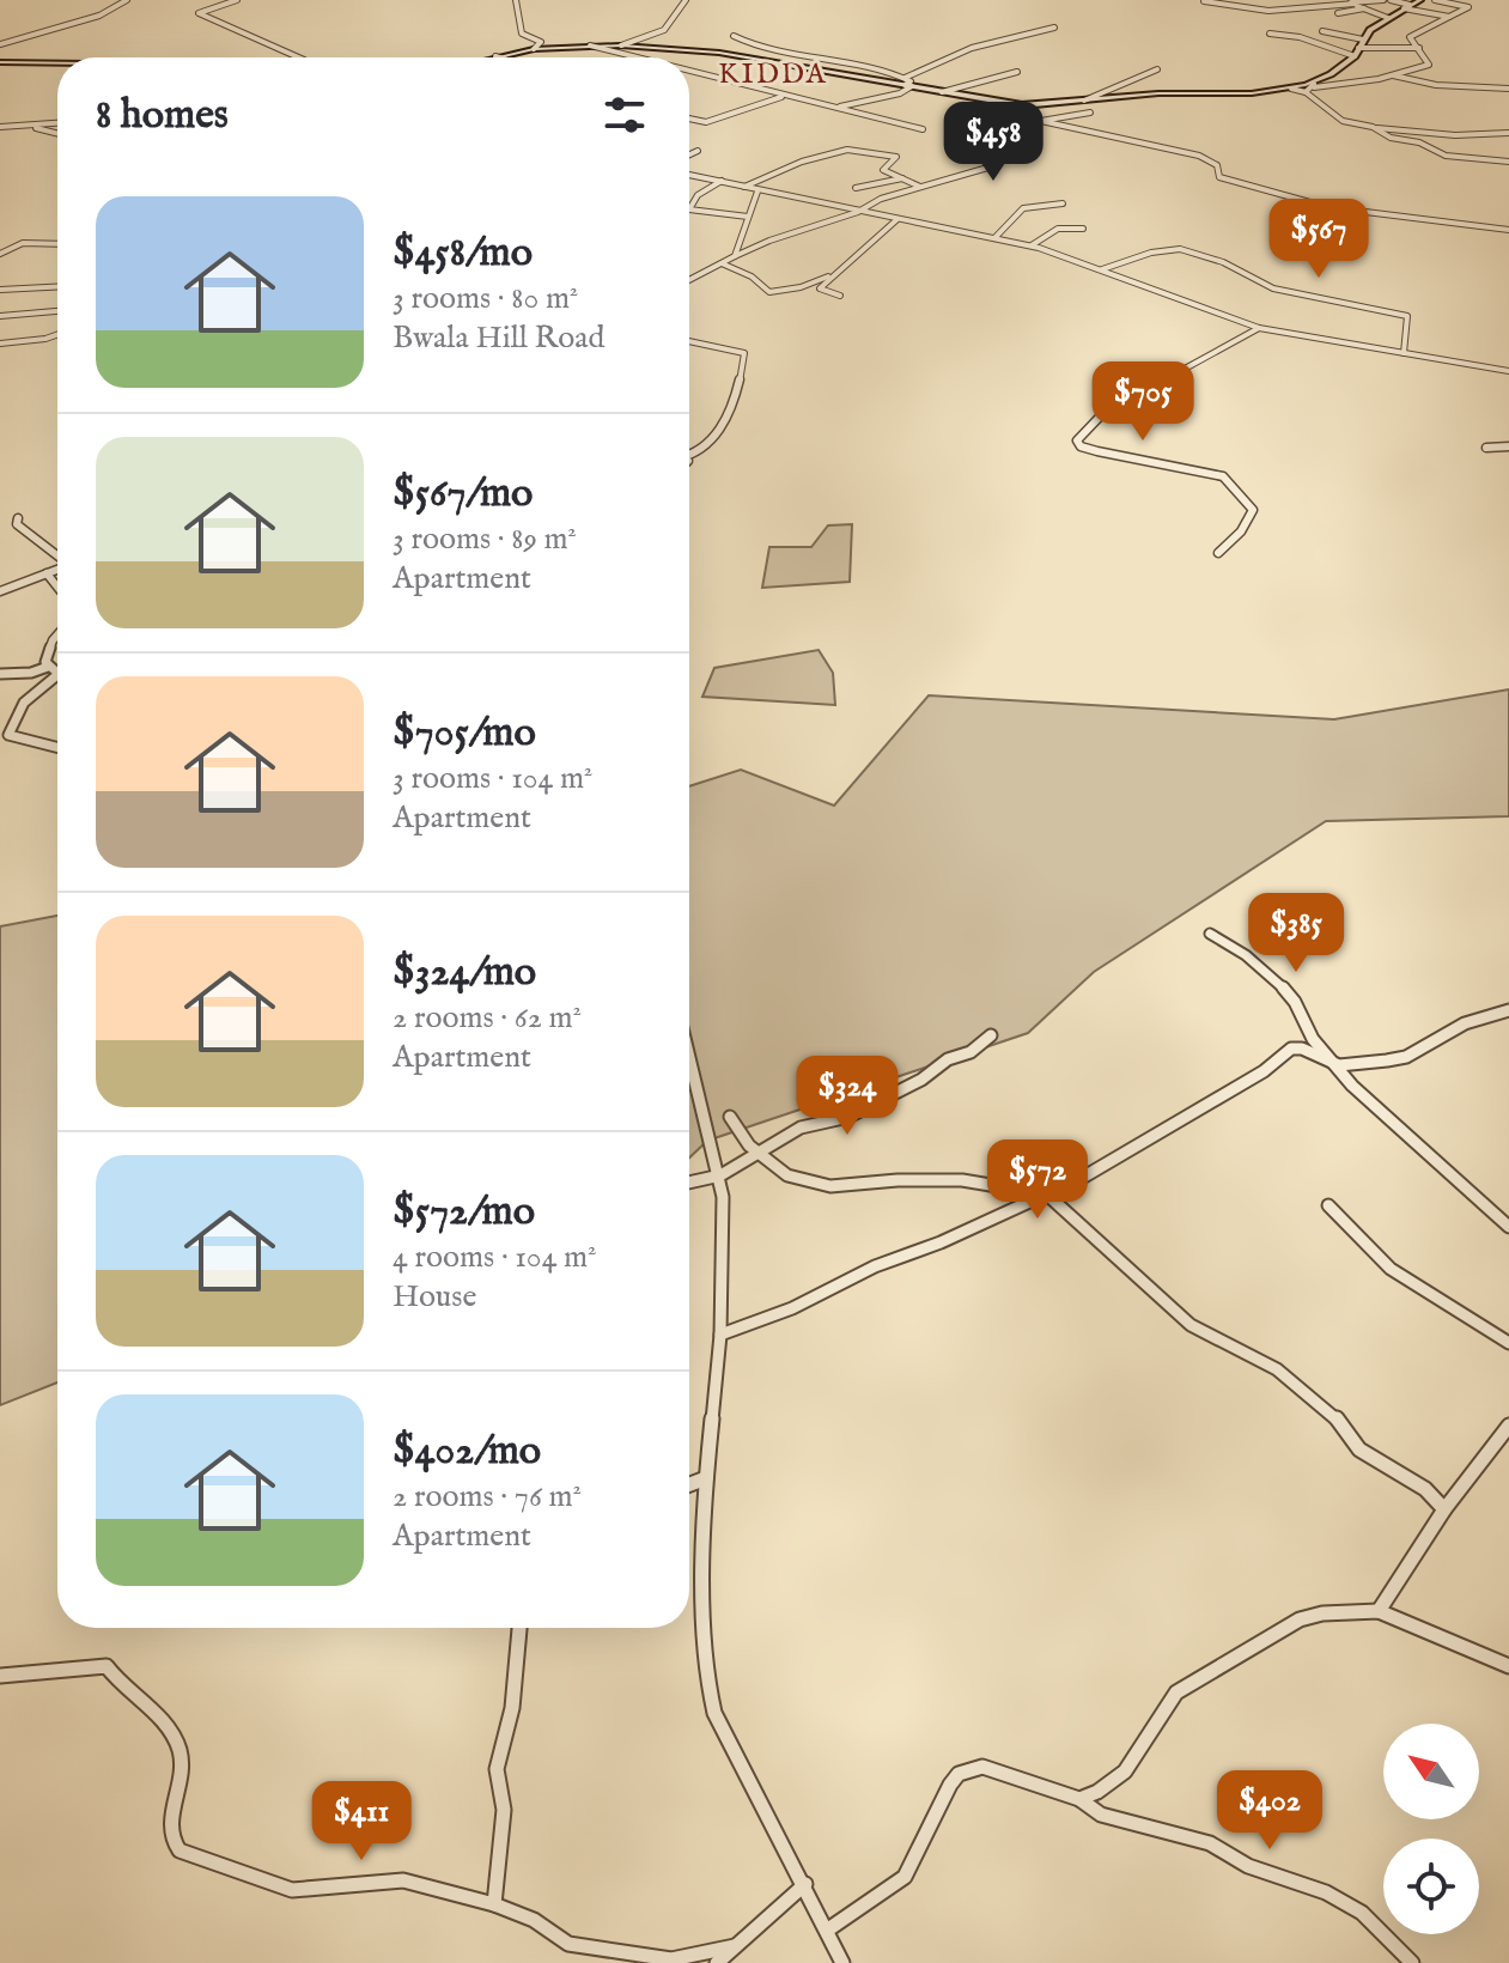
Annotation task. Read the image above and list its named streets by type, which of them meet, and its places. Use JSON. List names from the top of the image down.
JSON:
{
  "districts": ["KIDDA"],
  "north": "top left",
  "page": {
    "heading": "8 homes",
    "price": [
      "$458",
      "$567",
      "$705",
      "$385",
      "$324",
      "$572",
      "$402",
      "$411"
    ],
    "list": [
      {
        "name": "$458/mo",
        "note": "3 rooms · 80 m² · Bwala Hill Road"
      },
      {
        "name": "$567/mo",
        "note": "3 rooms · 89 m² · Apartment"
      },
      {
        "name": "$705/mo",
        "note": "3 rooms · 104 m² · Apartment"
      },
      {
        "name": "$324/mo",
        "note": "2 rooms · 62 m² · Apartment"
      },
      {
        "name": "$572/mo",
        "note": "4 rooms · 104 m² · House"
      },
      {
        "name": "$402/mo",
        "note": "2 rooms · 76 m² · Apartment"
      }
    ]
  }
}
